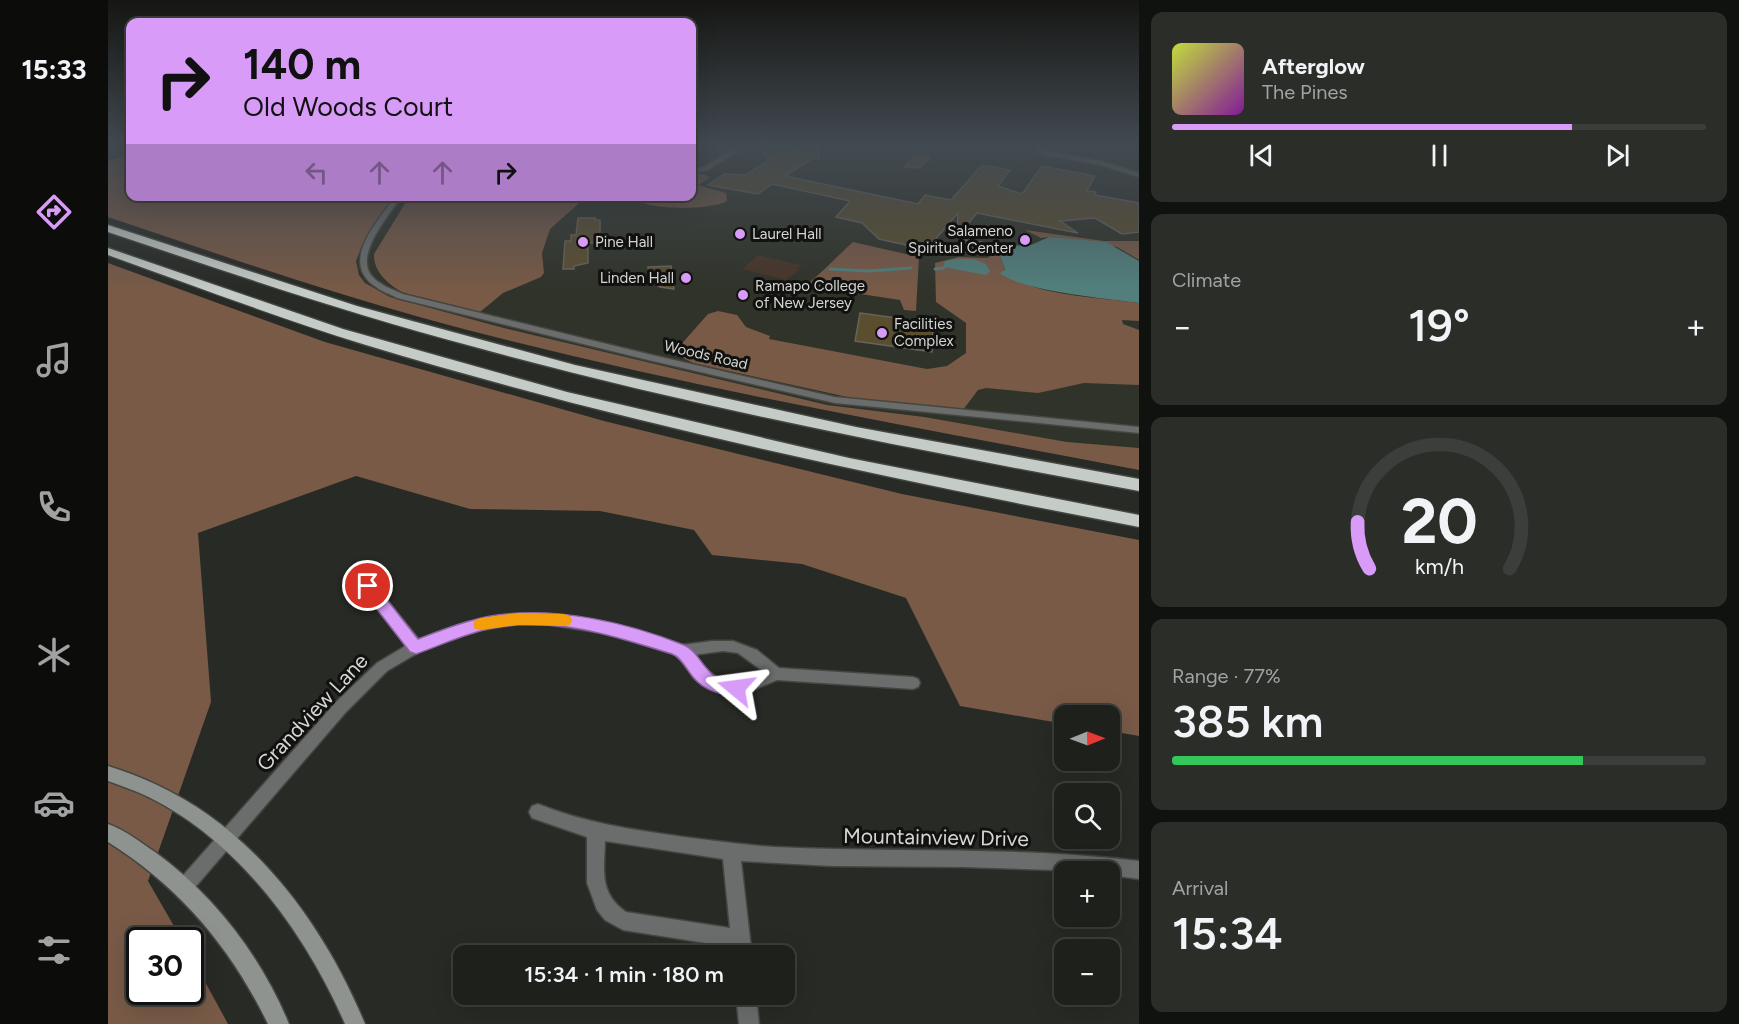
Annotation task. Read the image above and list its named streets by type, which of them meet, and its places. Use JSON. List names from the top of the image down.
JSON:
{
  "streets": {
    "street": ["Woods Road", "Grandview Lane", "Mountainview Drive"]
  },
  "places": [
    "Laurel Hall",
    "Salameno Spiritual Center",
    "Pine Hall",
    "Linden Hall",
    "Ramapo College of New Jersey",
    "Facilities Complex"
  ],
  "north": "right",
  "page": {
    "tabs": "15:33",
    "turn": ["140 m", "Old Woods Court"],
    "song": ["Afterglow", "The Pines"],
    "tile": [
      "Climate",
      ["Range · 77%", "385 km"],
      ["Arrival", "15:34"]
    ],
    "heat": ["−", "19°", "+"],
    "map_buttons": ["+", "−"],
    "limit": "30",
    "trip": "15:34 · 1 min · 180 m",
    "gauge": ["20", "km/h"]
  }
}
